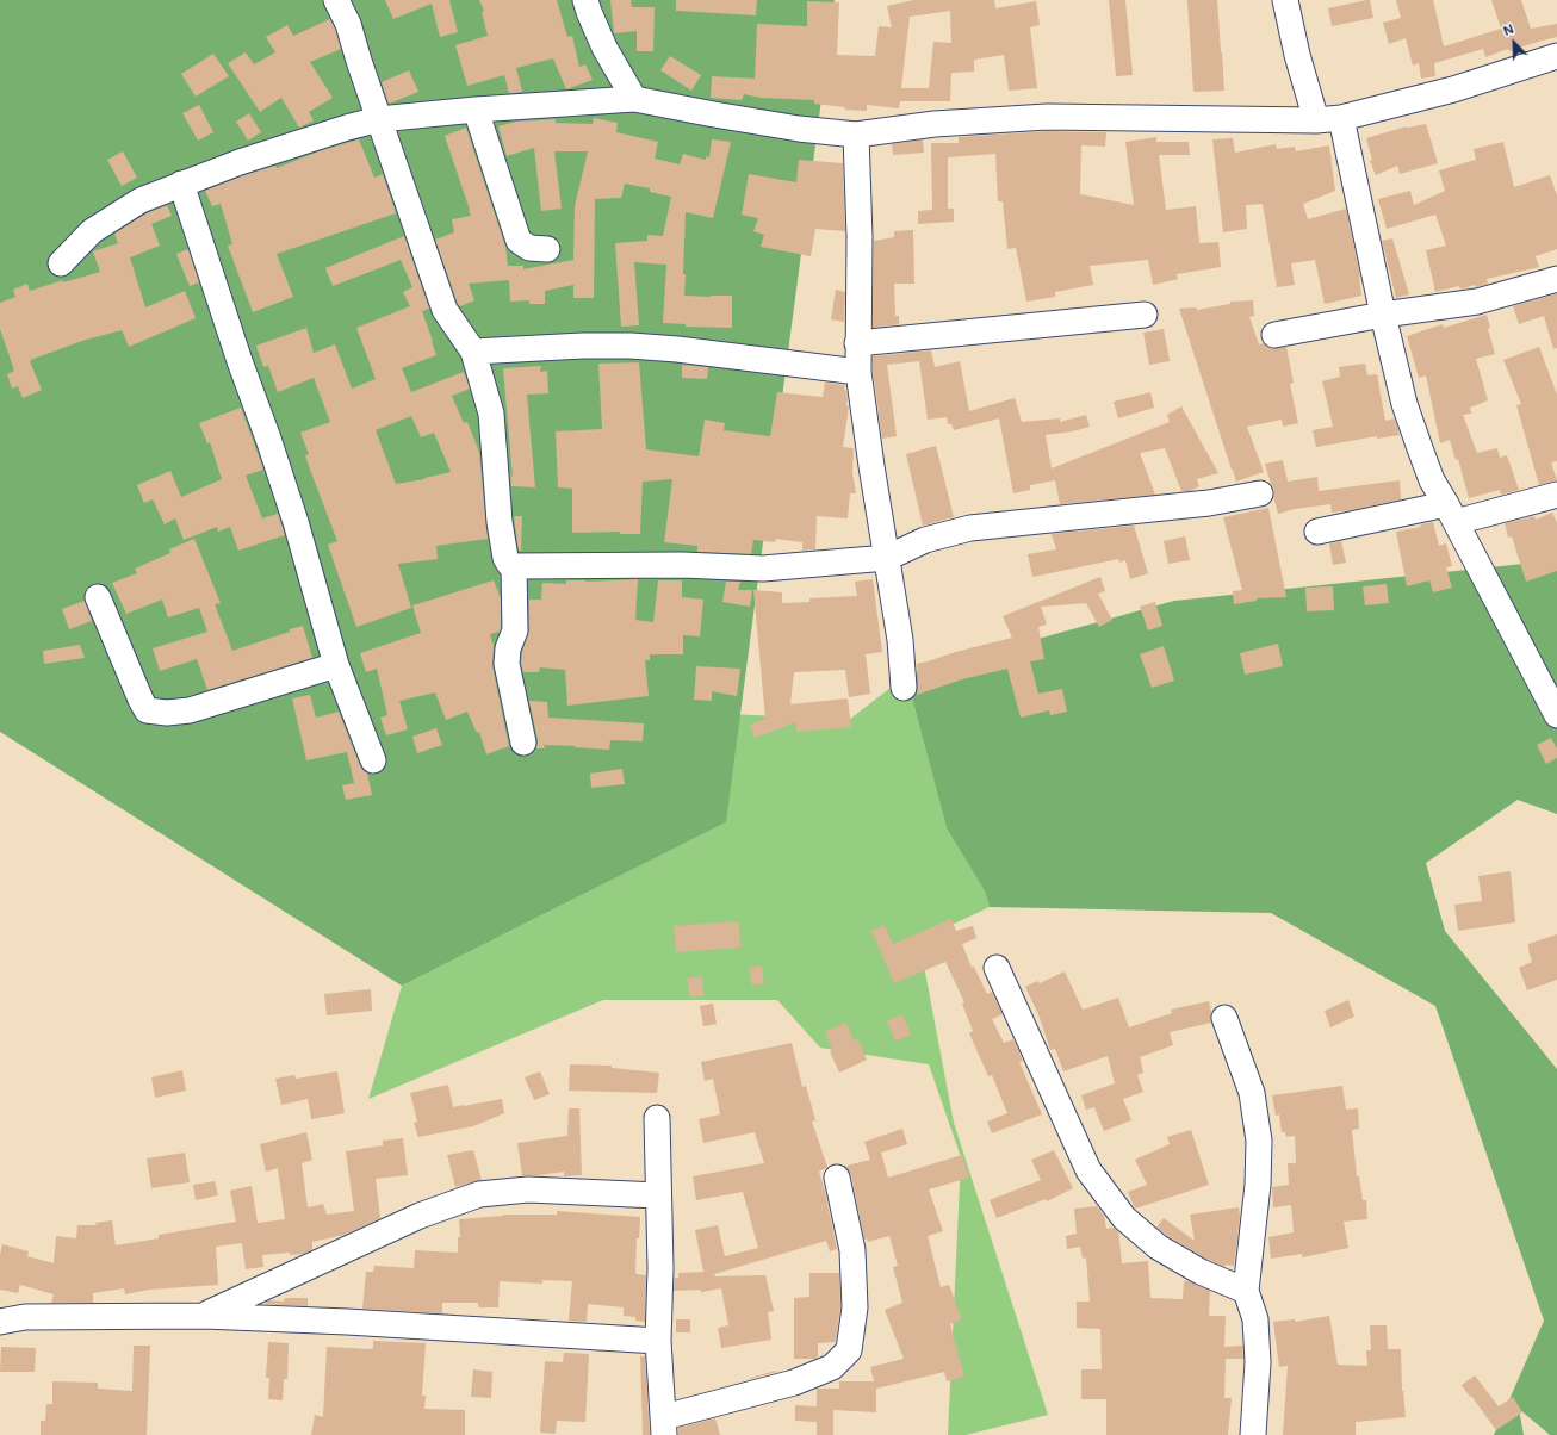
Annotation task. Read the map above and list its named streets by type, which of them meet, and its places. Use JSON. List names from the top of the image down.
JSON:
{
  "north": "top left"
}
